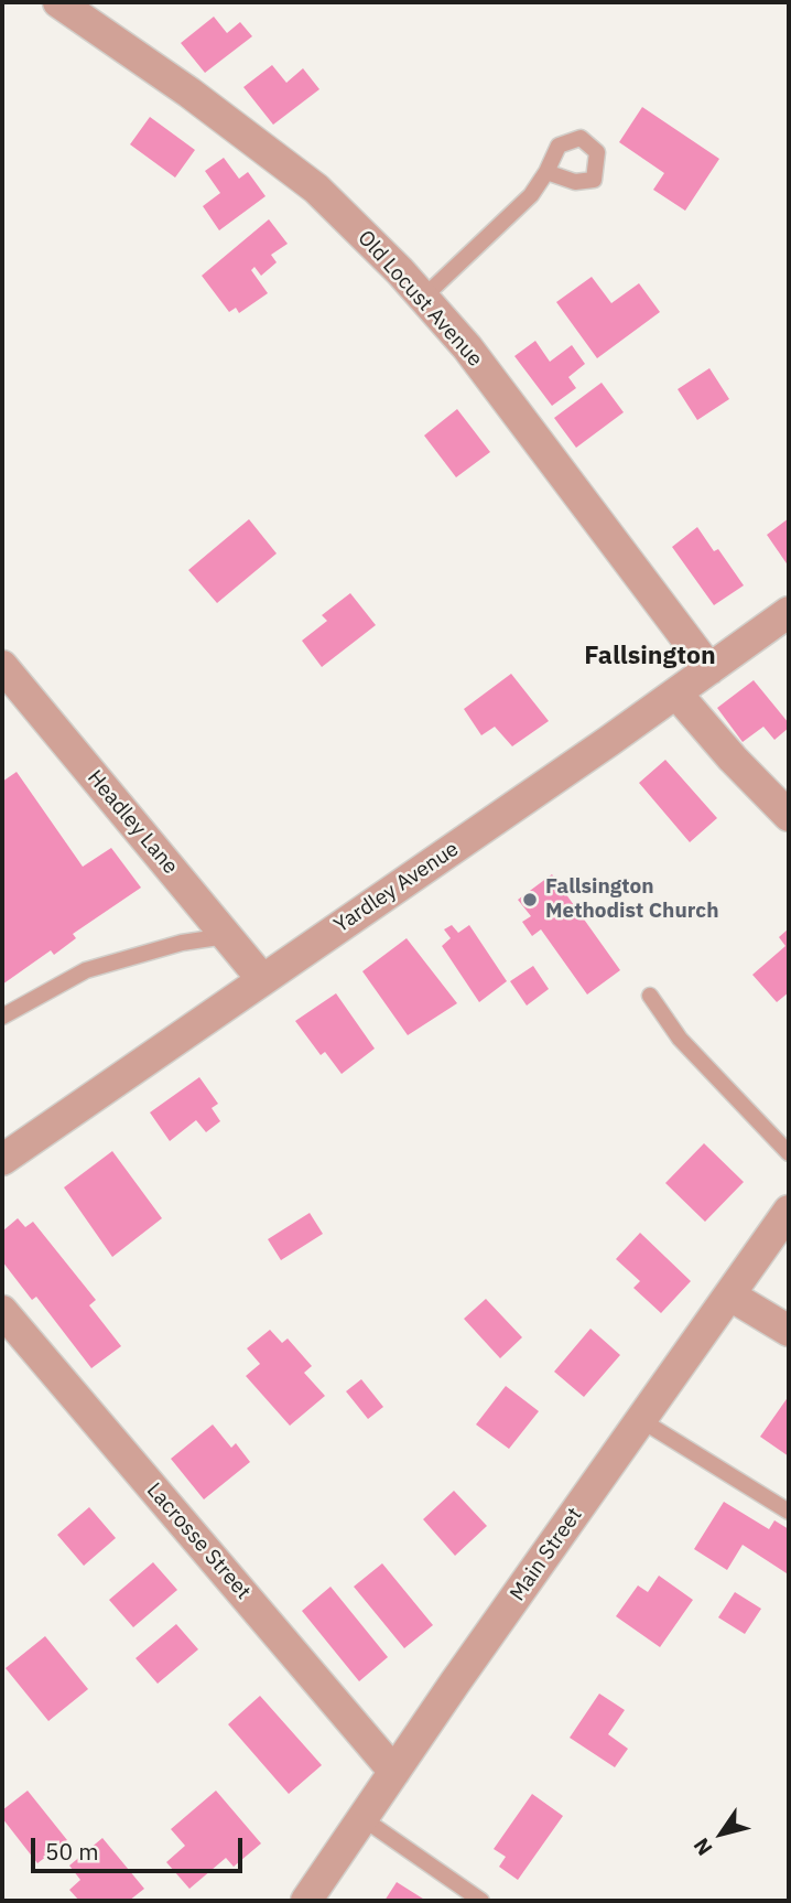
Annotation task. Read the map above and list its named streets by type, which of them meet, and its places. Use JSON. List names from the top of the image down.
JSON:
{
  "streets": {
    "street": [
      "Old Locust Avenue",
      "Headley Lane",
      "Yardley Avenue",
      "Lacrosse Street",
      "Main Street"
    ]
  },
  "crossings": [
    ["Old Locust Avenue", "Yardley Avenue"],
    ["Headley Lane", "Yardley Avenue"],
    ["Lacrosse Street", "Main Street"]
  ],
  "districts": ["Fallsington"],
  "places": ["Fallsington Methodist Church"],
  "scale_bar": "50 m",
  "north": "bottom left"
}
